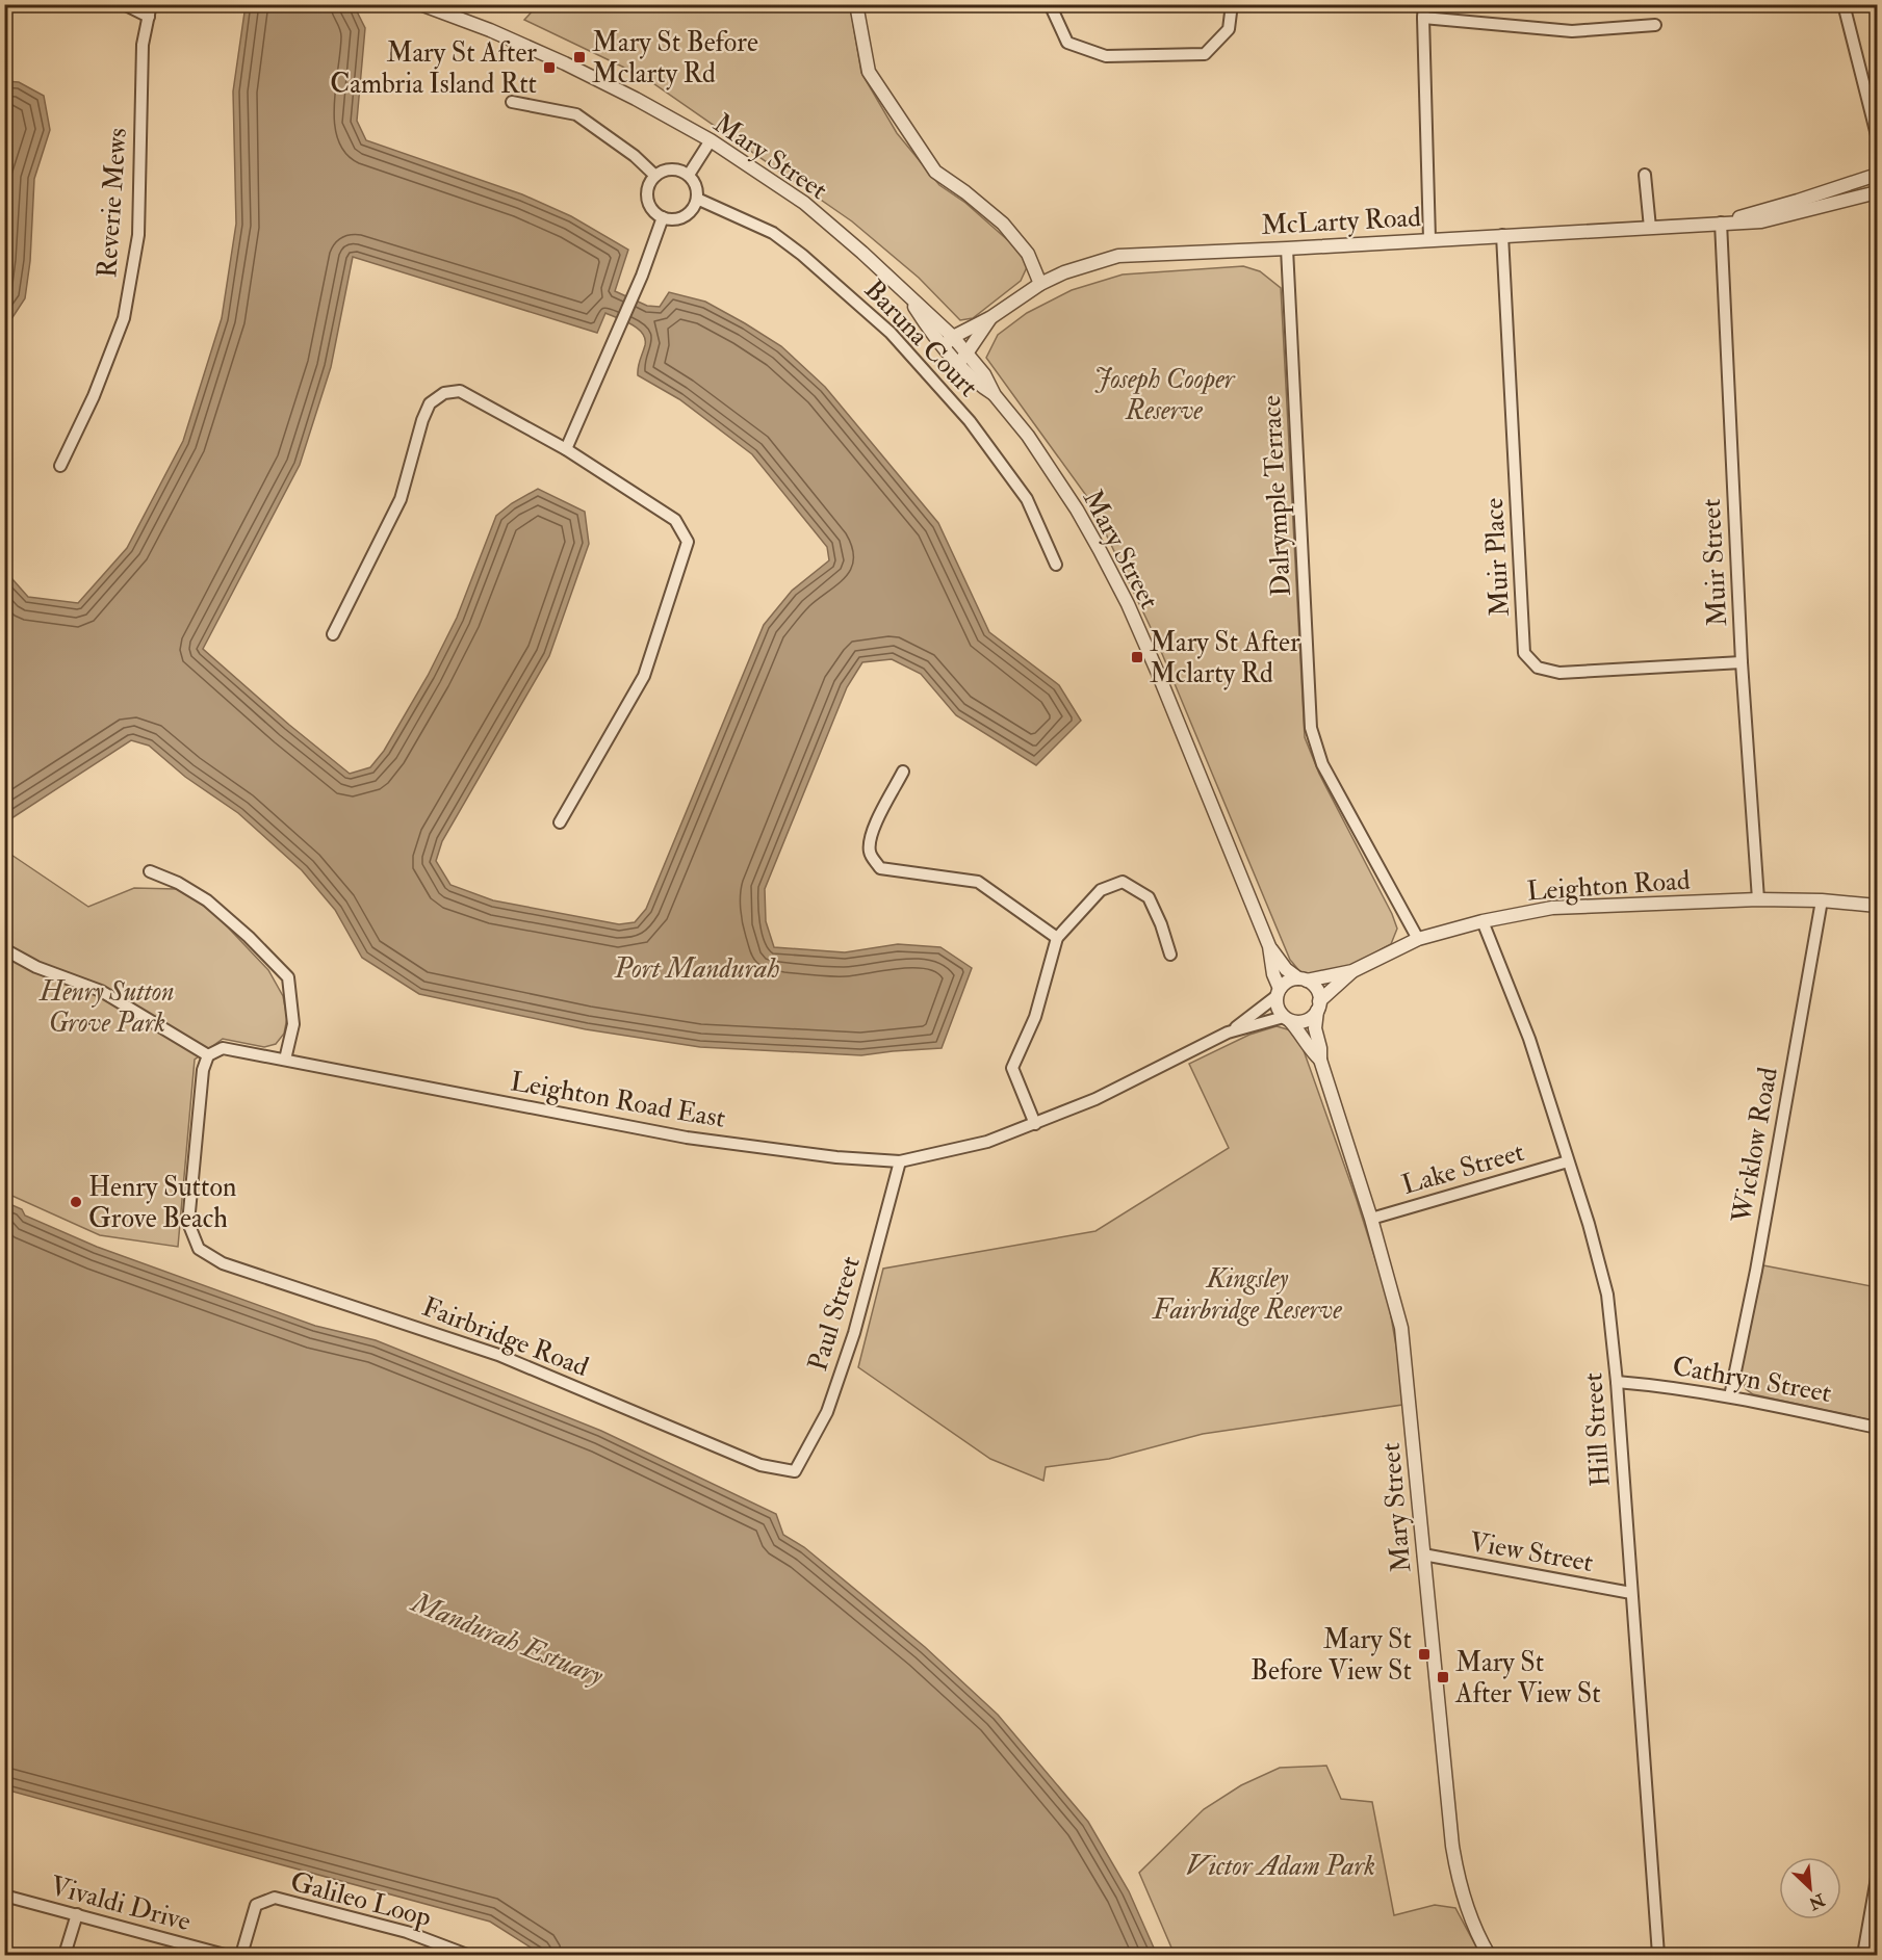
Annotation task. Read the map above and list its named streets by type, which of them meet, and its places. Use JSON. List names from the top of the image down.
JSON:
{
  "streets": {
    "street": [
      "Mary Street",
      "Reverie Mews",
      "McLarty Road",
      "Baruna Court",
      "Dalrymple Terrace",
      "Muir Place",
      "Muir Street",
      "Leighton Road",
      "Leighton Road East",
      "Wicklow Road",
      "Lake Street",
      "Paul Street",
      "Fairbridge Road",
      "Cathryn Street",
      "Hill Street",
      "View Street",
      "Galileo Loop",
      "Vivaldi Drive"
    ]
  },
  "crossings": [
    ["Mary Street", "McLarty Road"],
    ["Mary Street", "Leighton Road"],
    ["Mary Street", "Leighton Road East"],
    ["Mary Street", "Lake Street"],
    ["Mary Street", "View Street"],
    ["McLarty Road", "Dalrymple Terrace"],
    ["McLarty Road", "Muir Place"],
    ["McLarty Road", "Muir Street"],
    ["Dalrymple Terrace", "Leighton Road"],
    ["Muir Place", "Muir Street"],
    ["Muir Street", "Leighton Road"],
    ["Leighton Road", "Leighton Road East"],
    ["Leighton Road", "Wicklow Road"],
    ["Leighton Road", "Hill Street"],
    ["Leighton Road East", "Paul Street"],
    ["Leighton Road East", "Fairbridge Road"],
    ["Wicklow Road", "Cathryn Street"],
    ["Lake Street", "Hill Street"],
    ["Paul Street", "Fairbridge Road"],
    ["Cathryn Street", "Hill Street"],
    ["Hill Street", "View Street"]
  ],
  "water": ["Port Mandurah", "Mandurah Estuary"],
  "parks": [
    "Joseph Cooper Reserve",
    "Henry Sutton Grove Park",
    "Kingsley Fairbridge Reserve",
    "Victor Adam Park"
  ],
  "places": {
    "transit": [
      "Mary St Before Mclarty Rd",
      "Mary St After Cambria Island Rtt",
      "Mary St After Mclarty Rd",
      "Mary St Before View St",
      "Mary St After View St"
    ],
    "other": ["Henry Sutton Grove Beach"]
  },
  "north": "bottom right"
}
